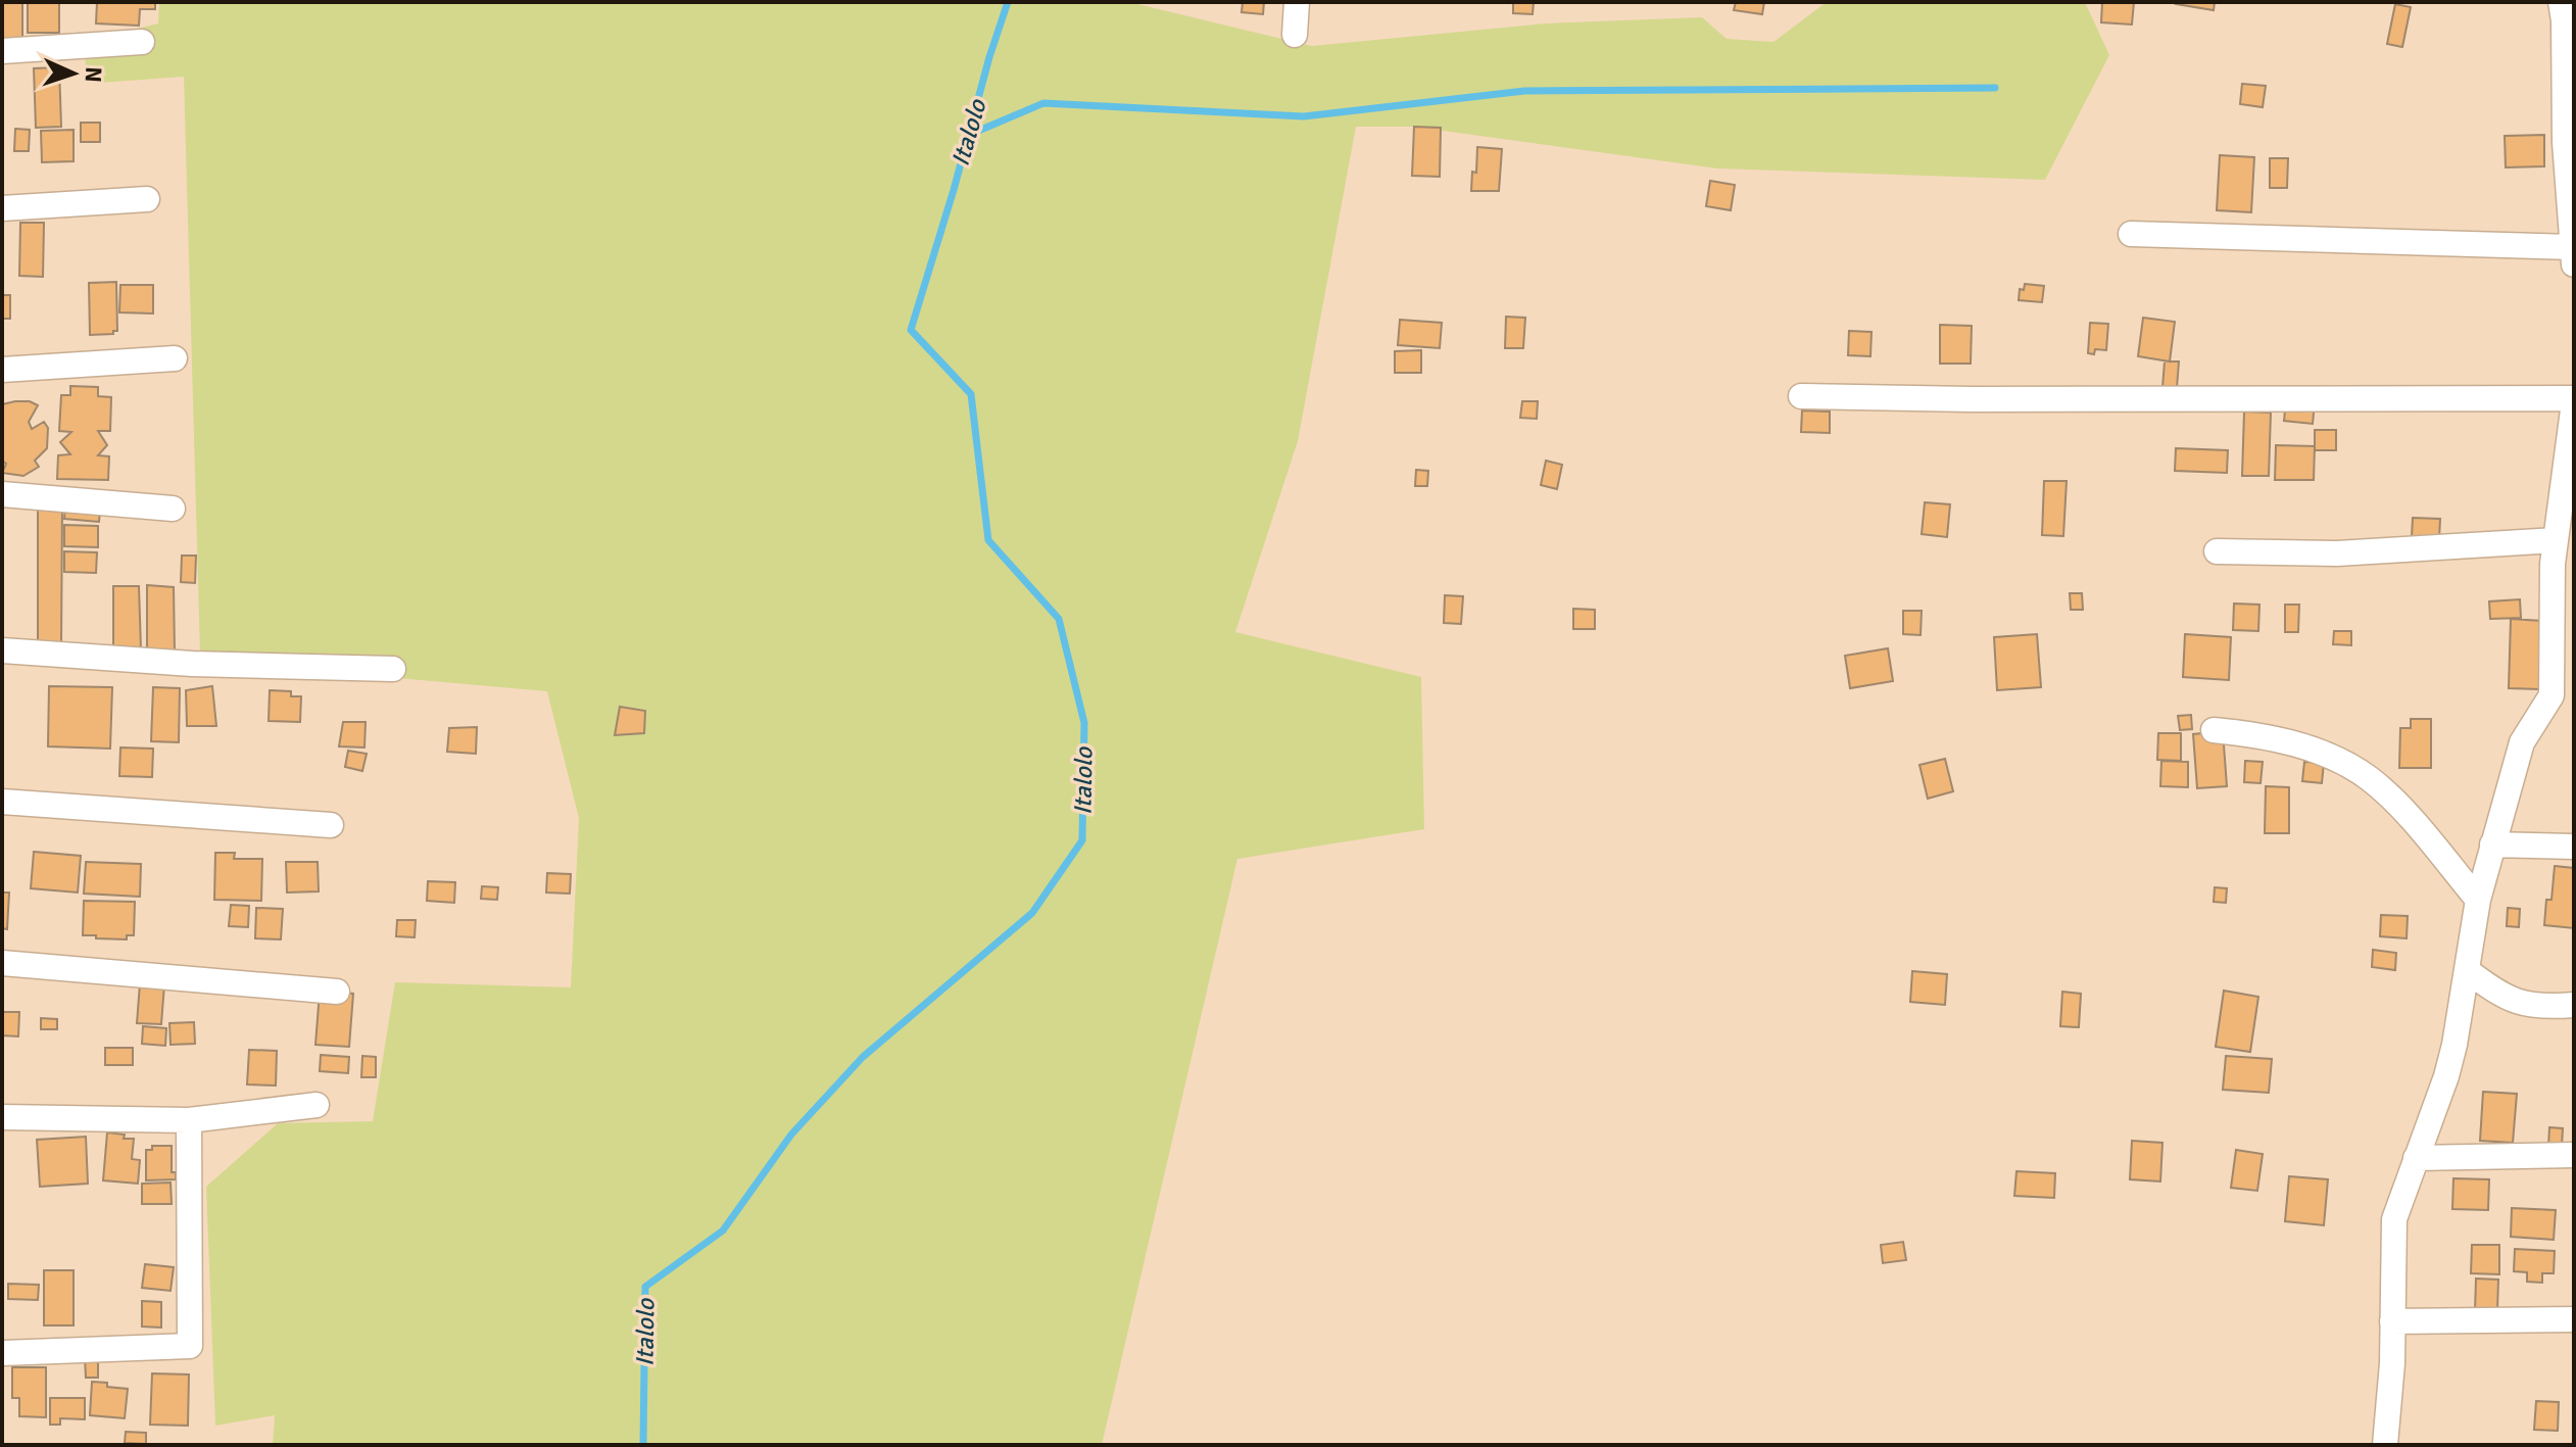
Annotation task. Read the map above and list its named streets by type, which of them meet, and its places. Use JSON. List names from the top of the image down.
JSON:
{
  "water": ["Italolo"],
  "north": "right"
}
